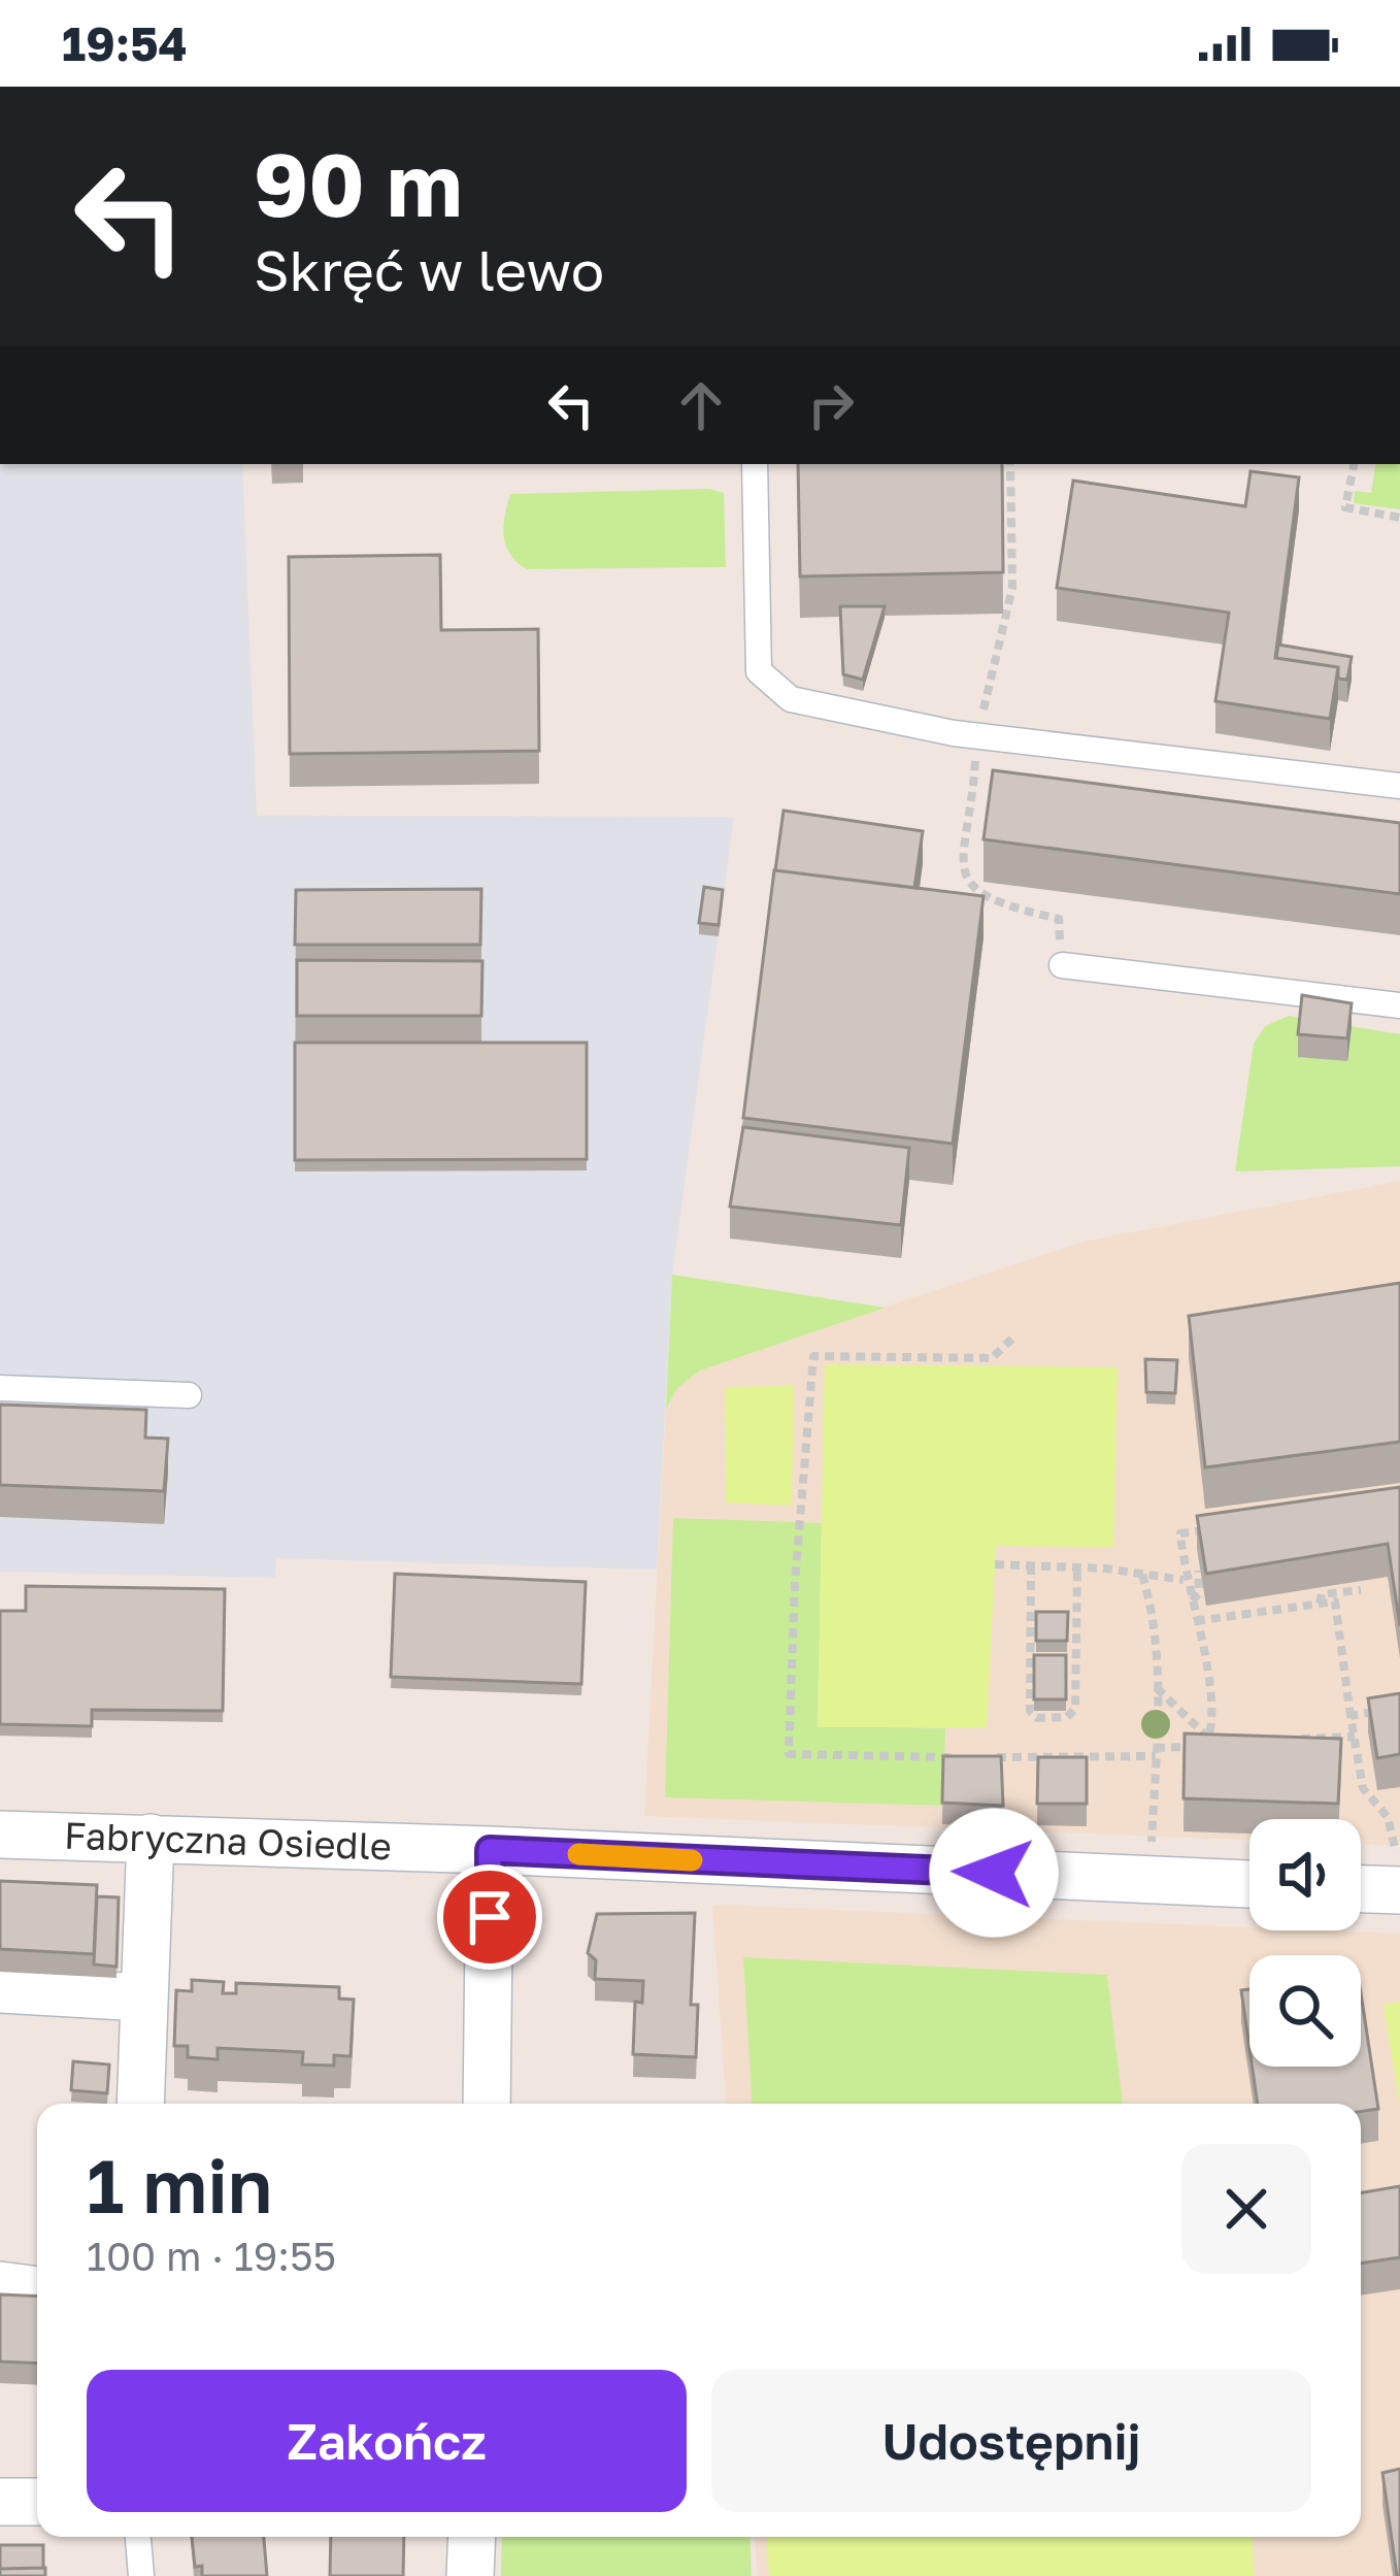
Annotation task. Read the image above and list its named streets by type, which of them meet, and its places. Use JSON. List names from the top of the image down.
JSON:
{
  "streets": {
    "street": ["Fabryczna Osiedle"]
  },
  "page": {
    "status": "19:54",
    "turn": ["90 m", "Skręć w lewo"],
    "heading": ["1 min", "100 m · 19:55"],
    "buttons": ["Zakończ", "Udostępnij"]
  }
}
